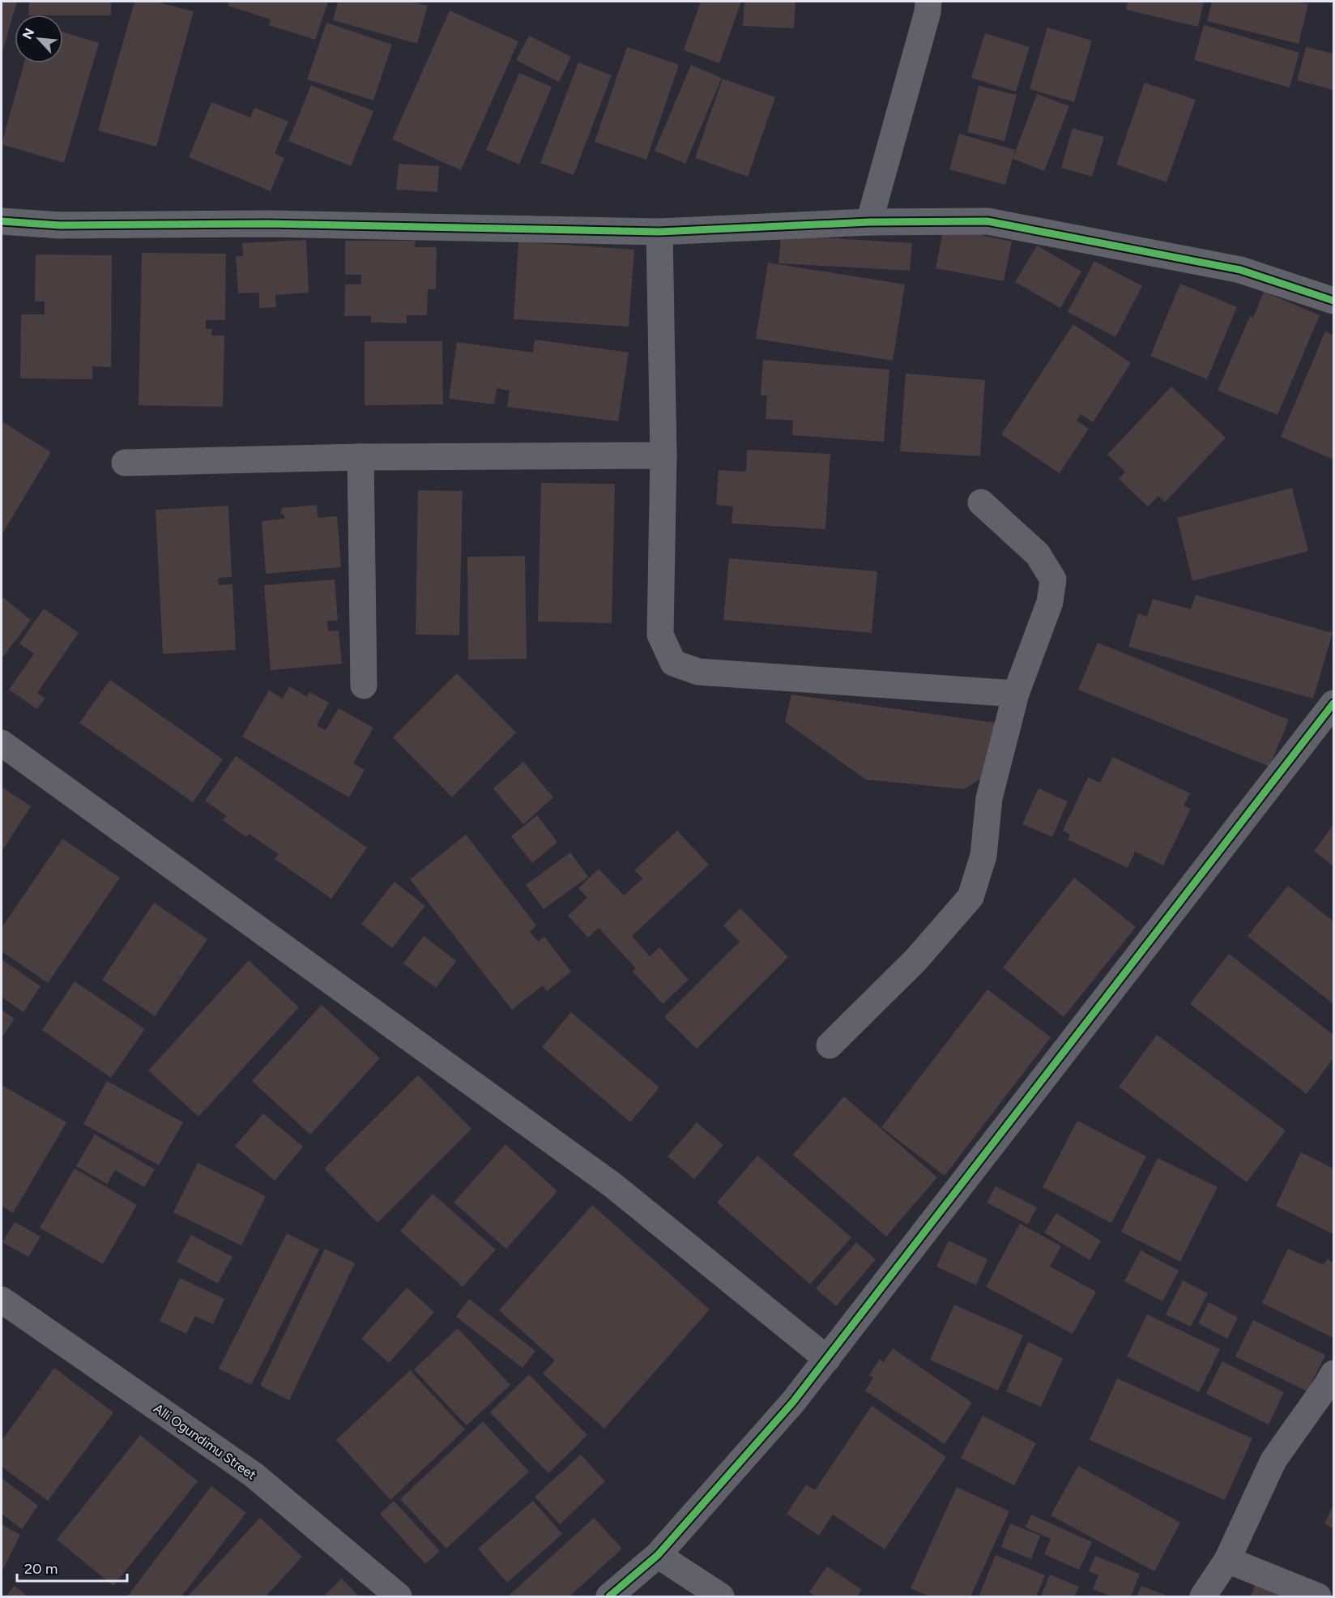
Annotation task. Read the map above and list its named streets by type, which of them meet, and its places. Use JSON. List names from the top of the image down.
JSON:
{
  "streets": {
    "street": ["Alli Ogundimu Street"]
  },
  "scale_bar": "20 m",
  "north": "top left"
}
